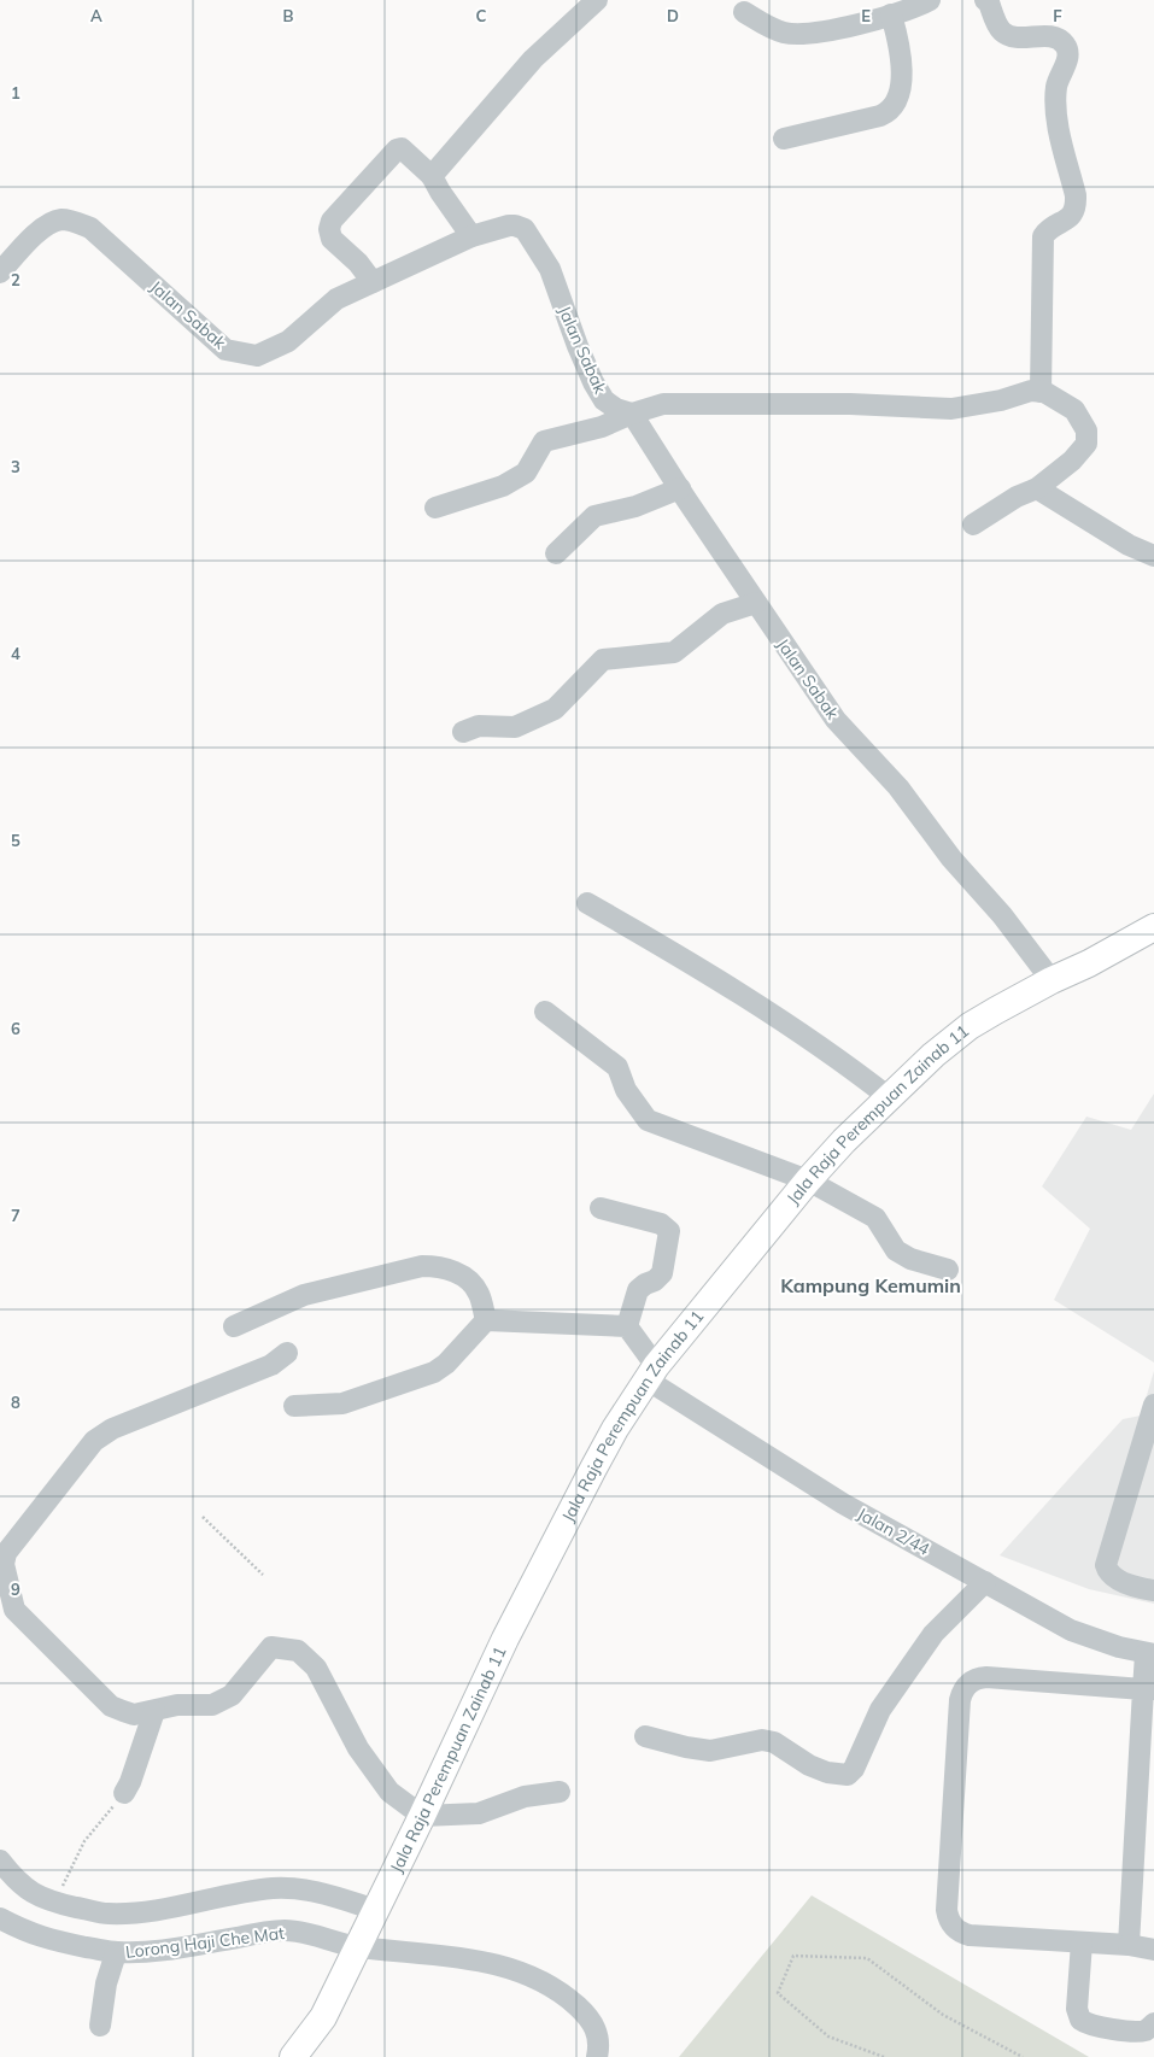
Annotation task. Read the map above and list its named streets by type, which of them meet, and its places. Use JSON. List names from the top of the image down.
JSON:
{
  "streets": {
    "main road": ["Jala Raja Perempuan Zainab 11"],
    "street": ["Jalan Sabak", "Jalan 2/44", "Lorong Haji Che Mat"]
  },
  "crossings": [
    ["Jalan Sabak", "Jala Raja Perempuan Zainab 11"],
    ["Jala Raja Perempuan Zainab 11", "Jalan 2/44"],
    ["Jala Raja Perempuan Zainab 11", "Lorong Haji Che Mat"]
  ],
  "districts": ["Kampung Kemumin"],
  "grid": {
    "columns": [
      "A",
      "B",
      "C",
      "D",
      "E",
      "F"
    ],
    "rows": [
      "1",
      "2",
      "3",
      "4",
      "5",
      "6",
      "7",
      "8",
      "9"
    ]
  }
}
